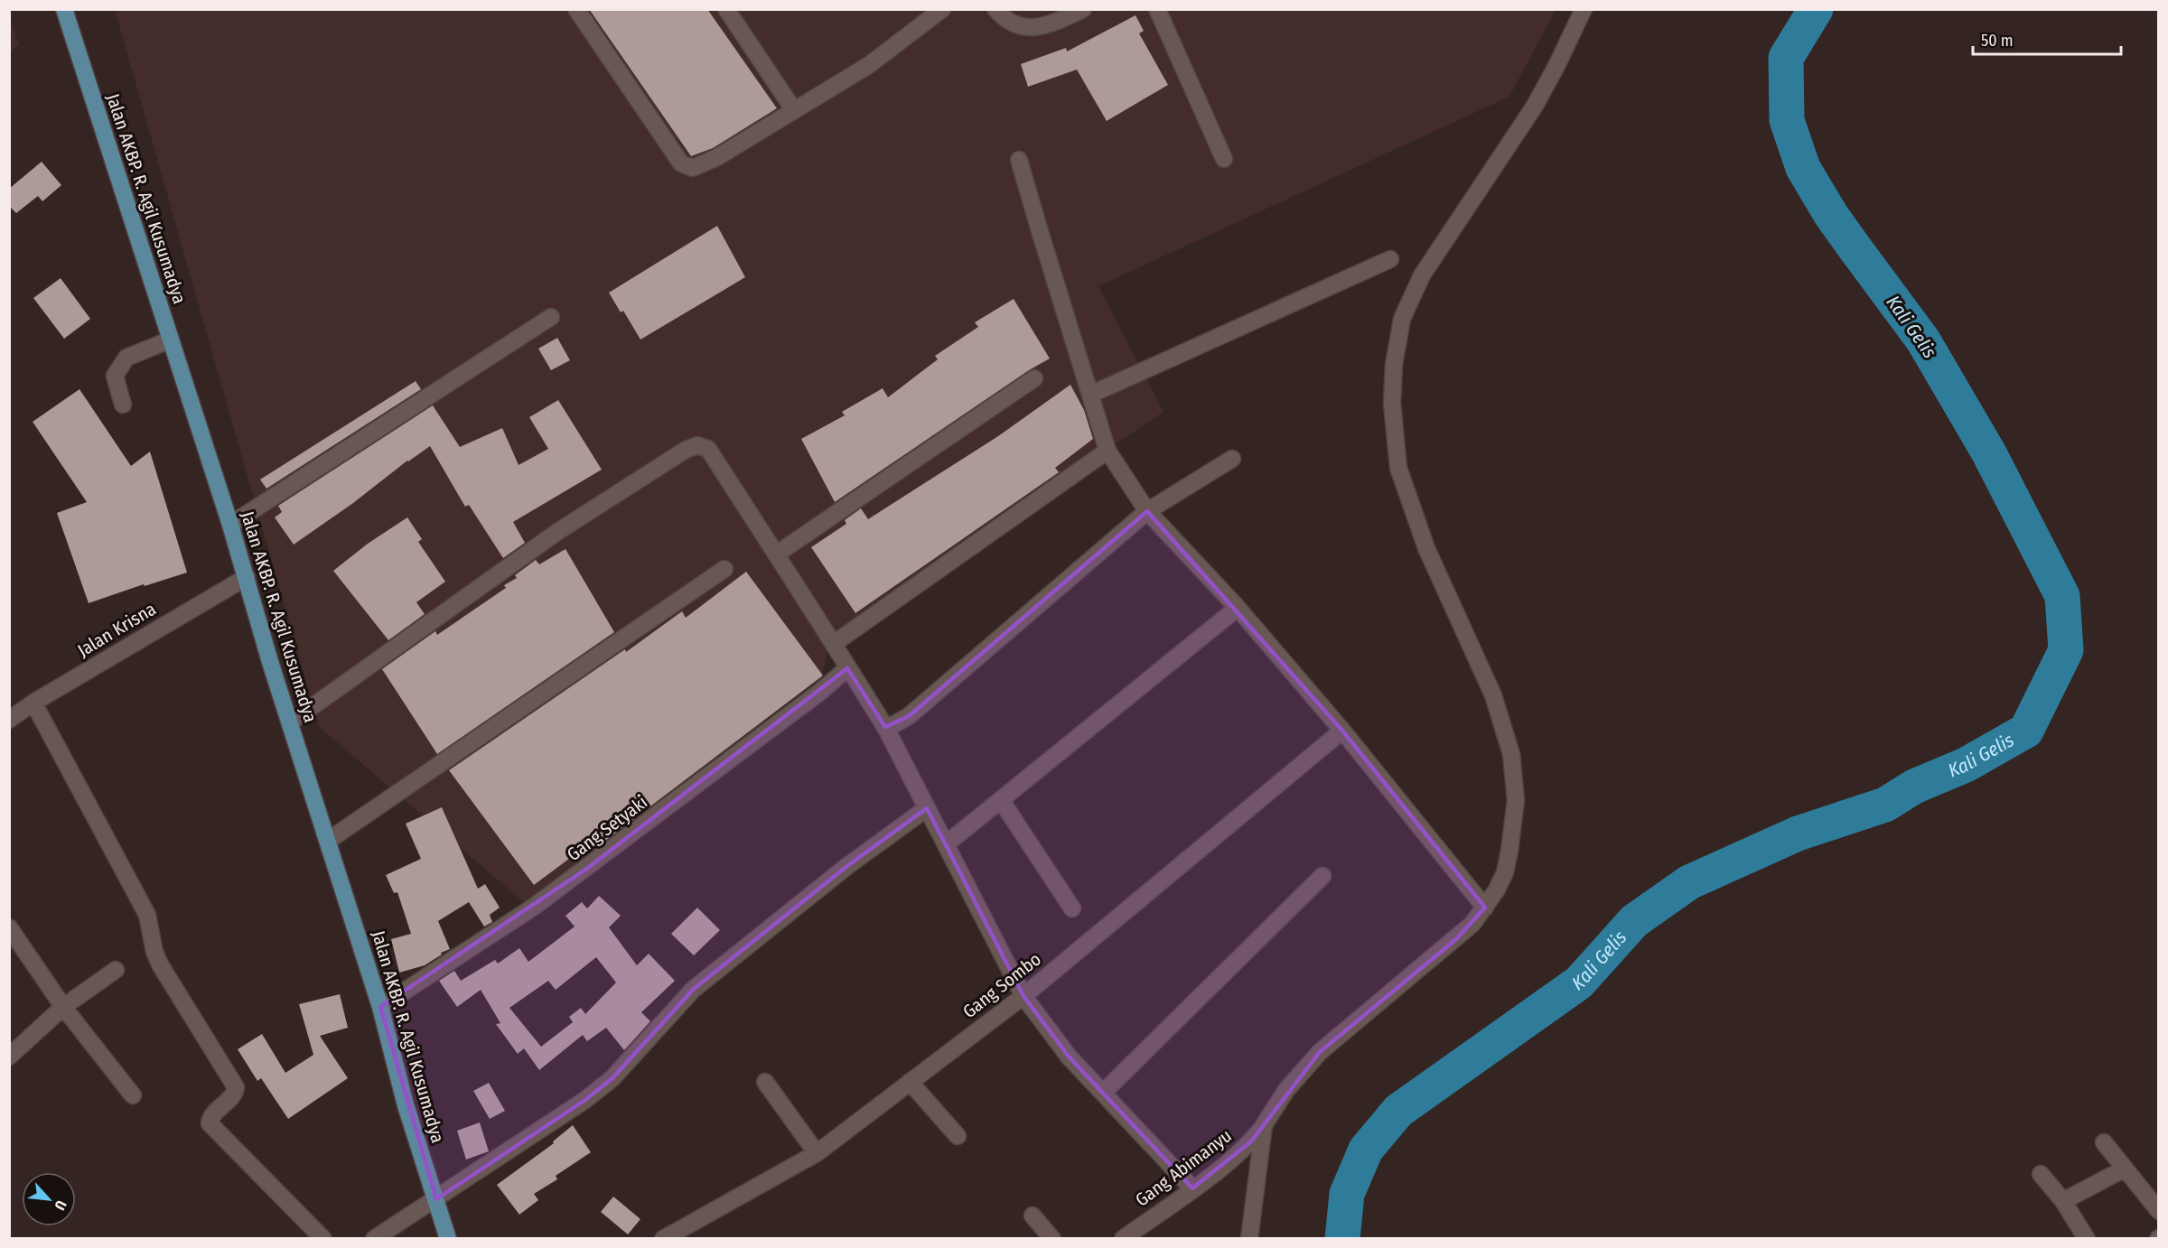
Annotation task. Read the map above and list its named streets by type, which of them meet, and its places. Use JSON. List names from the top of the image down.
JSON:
{
  "streets": {
    "main road": ["Jalan AKBP. R. Agil Kusumadya"],
    "street": [
      "Jalan Krisna",
      "Gang Setyaki",
      "Gang Sombo",
      "Gang Abimanyu"
    ]
  },
  "crossings": [
    ["Jalan AKBP. R. Agil Kusumadya", "Jalan Krisna"],
    ["Jalan AKBP. R. Agil Kusumadya", "Gang Setyaki"]
  ],
  "water": ["Kali Gelis"],
  "scale_bar": "50 m",
  "north": "bottom right"
}
